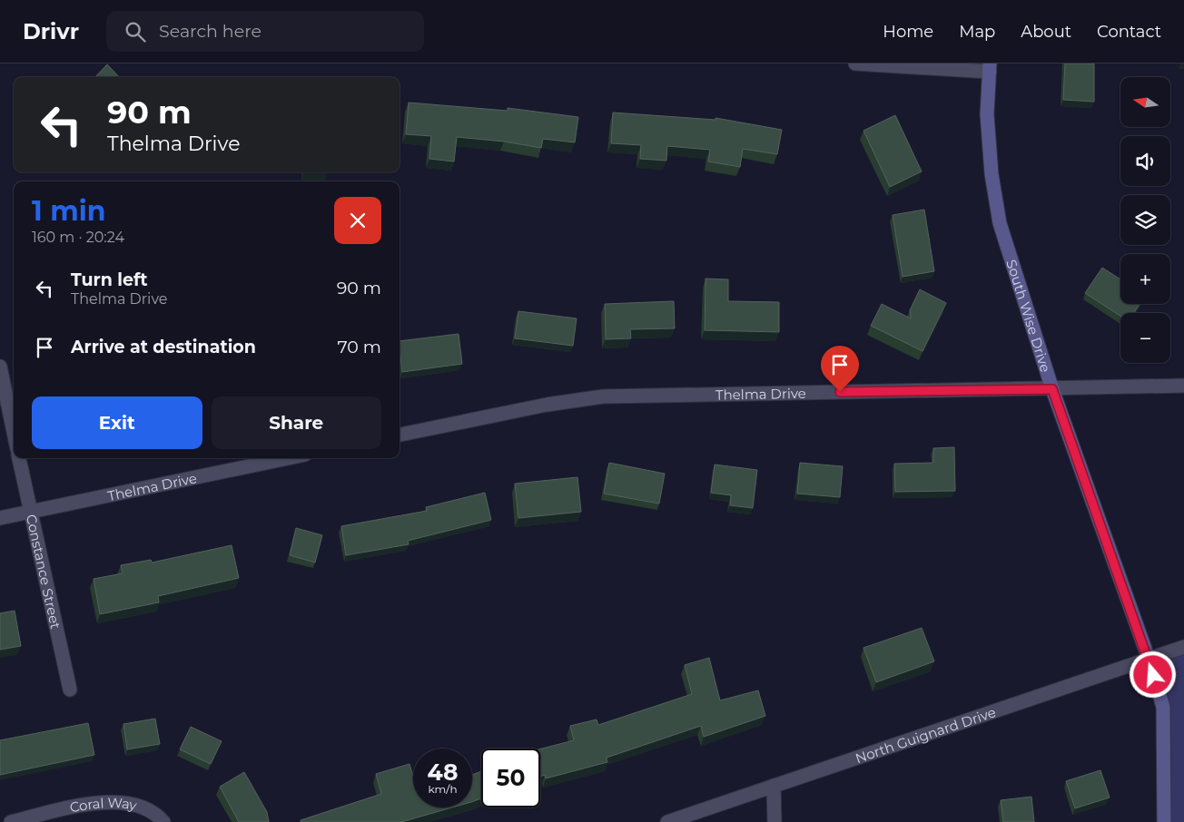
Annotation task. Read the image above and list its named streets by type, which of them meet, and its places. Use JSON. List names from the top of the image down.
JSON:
{
  "streets": {
    "main road": ["South Wise Drive"],
    "street": [
      "Thelma Drive",
      "Constance Street",
      "North Guignard Drive",
      "Coral Way"
    ]
  },
  "crossings": [
    ["South Wise Drive", "Thelma Drive"],
    ["South Wise Drive", "North Guignard Drive"],
    ["Thelma Drive", "Constance Street"]
  ],
  "north": "left",
  "page": {
    "header": "Drivr",
    "search": "Search here",
    "nav": [
      "Home",
      "Map",
      "About",
      "Contact"
    ],
    "map_buttons": ["+", "−"],
    "turn": ["90 m", "Thelma Drive"],
    "heading": ["1 min", "160 m · 20:24"],
    "list": [
      {
        "name": "Turn left",
        "note": "Thelma Drive",
        "value": "90 m"
      },
      {
        "name": "Arrive at destination",
        "value": "70 m"
      }
    ],
    "buttons": ["Exit", "Share"],
    "speed": "48 km/h",
    "limit": "50"
  }
}
